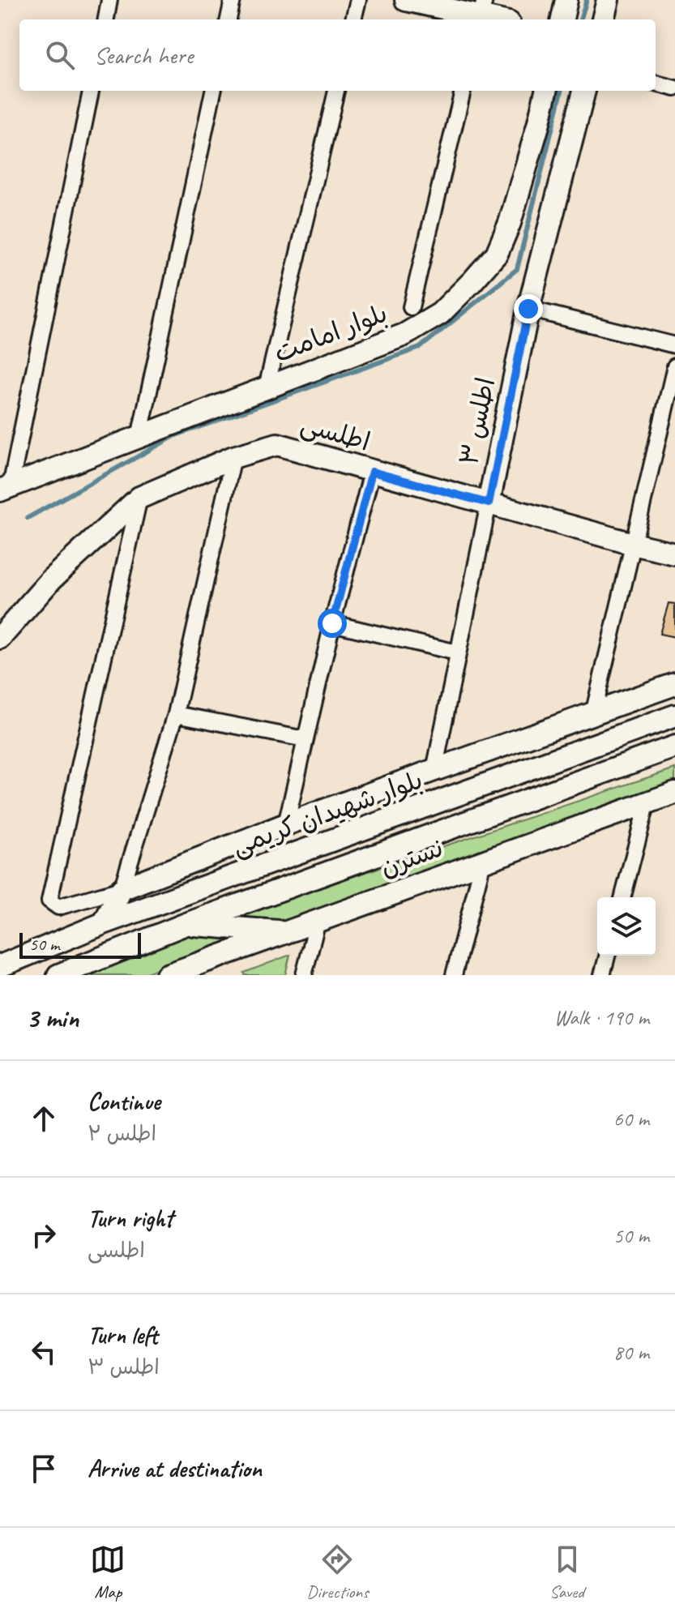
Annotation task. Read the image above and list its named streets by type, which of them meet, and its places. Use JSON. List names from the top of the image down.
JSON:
{
  "streets": {
    "street": [
      "بلوار امامت",
      "اطلس ۳",
      "اطلسی",
      "بلوار شهیدان کریمی",
      "نسترن"
    ]
  },
  "crossings": [
    ["اطلس ۳", "اطلسی"]
  ],
  "scale_bar": "50 m",
  "page": {
    "search": "Search here",
    "scale": "50 m",
    "heading": ["3 min", "Walk · 190 m"],
    "list": [
      ["Continue", "اطلس ۲", "60 m"],
      ["Turn right", "اطلسی", "50 m"],
      ["Turn left", "اطلس ۳", "80 m"],
      "Arrive at destination"
    ],
    "nav": ["Map", "Directions", "Saved"]
  }
}
